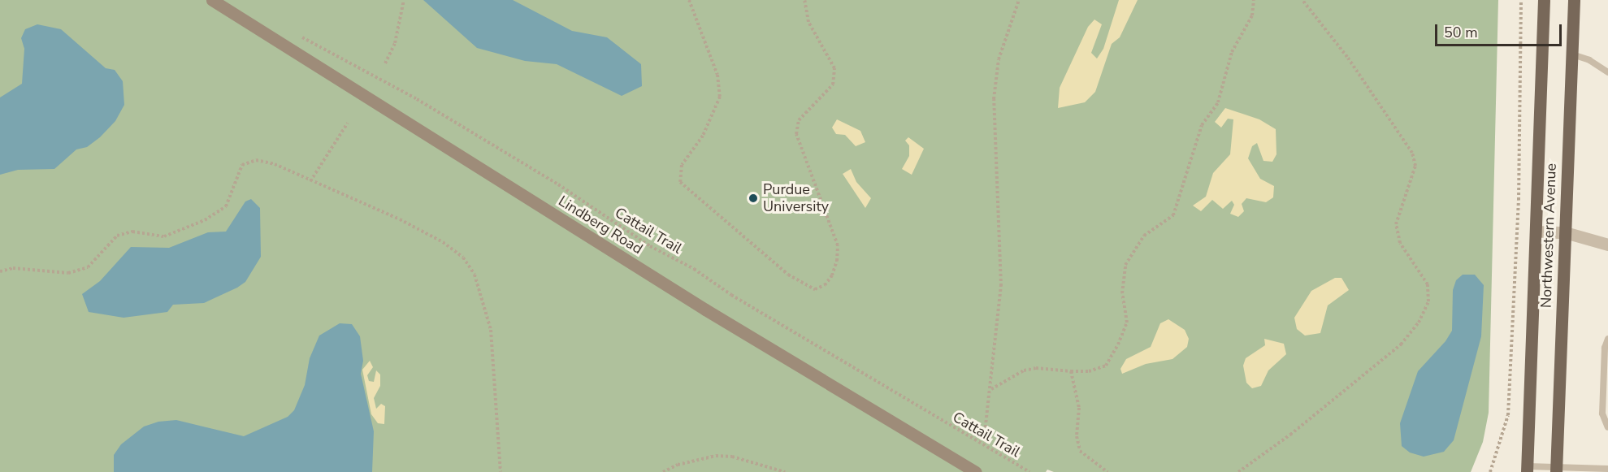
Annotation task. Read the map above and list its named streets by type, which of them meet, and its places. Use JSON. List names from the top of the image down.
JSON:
{
  "streets": {
    "main road": ["Lindberg Road", "Northwestern Avenue"],
    "path": ["Cattail Trail"]
  },
  "places": ["Purdue University"],
  "scale_bar": "50 m"
}
